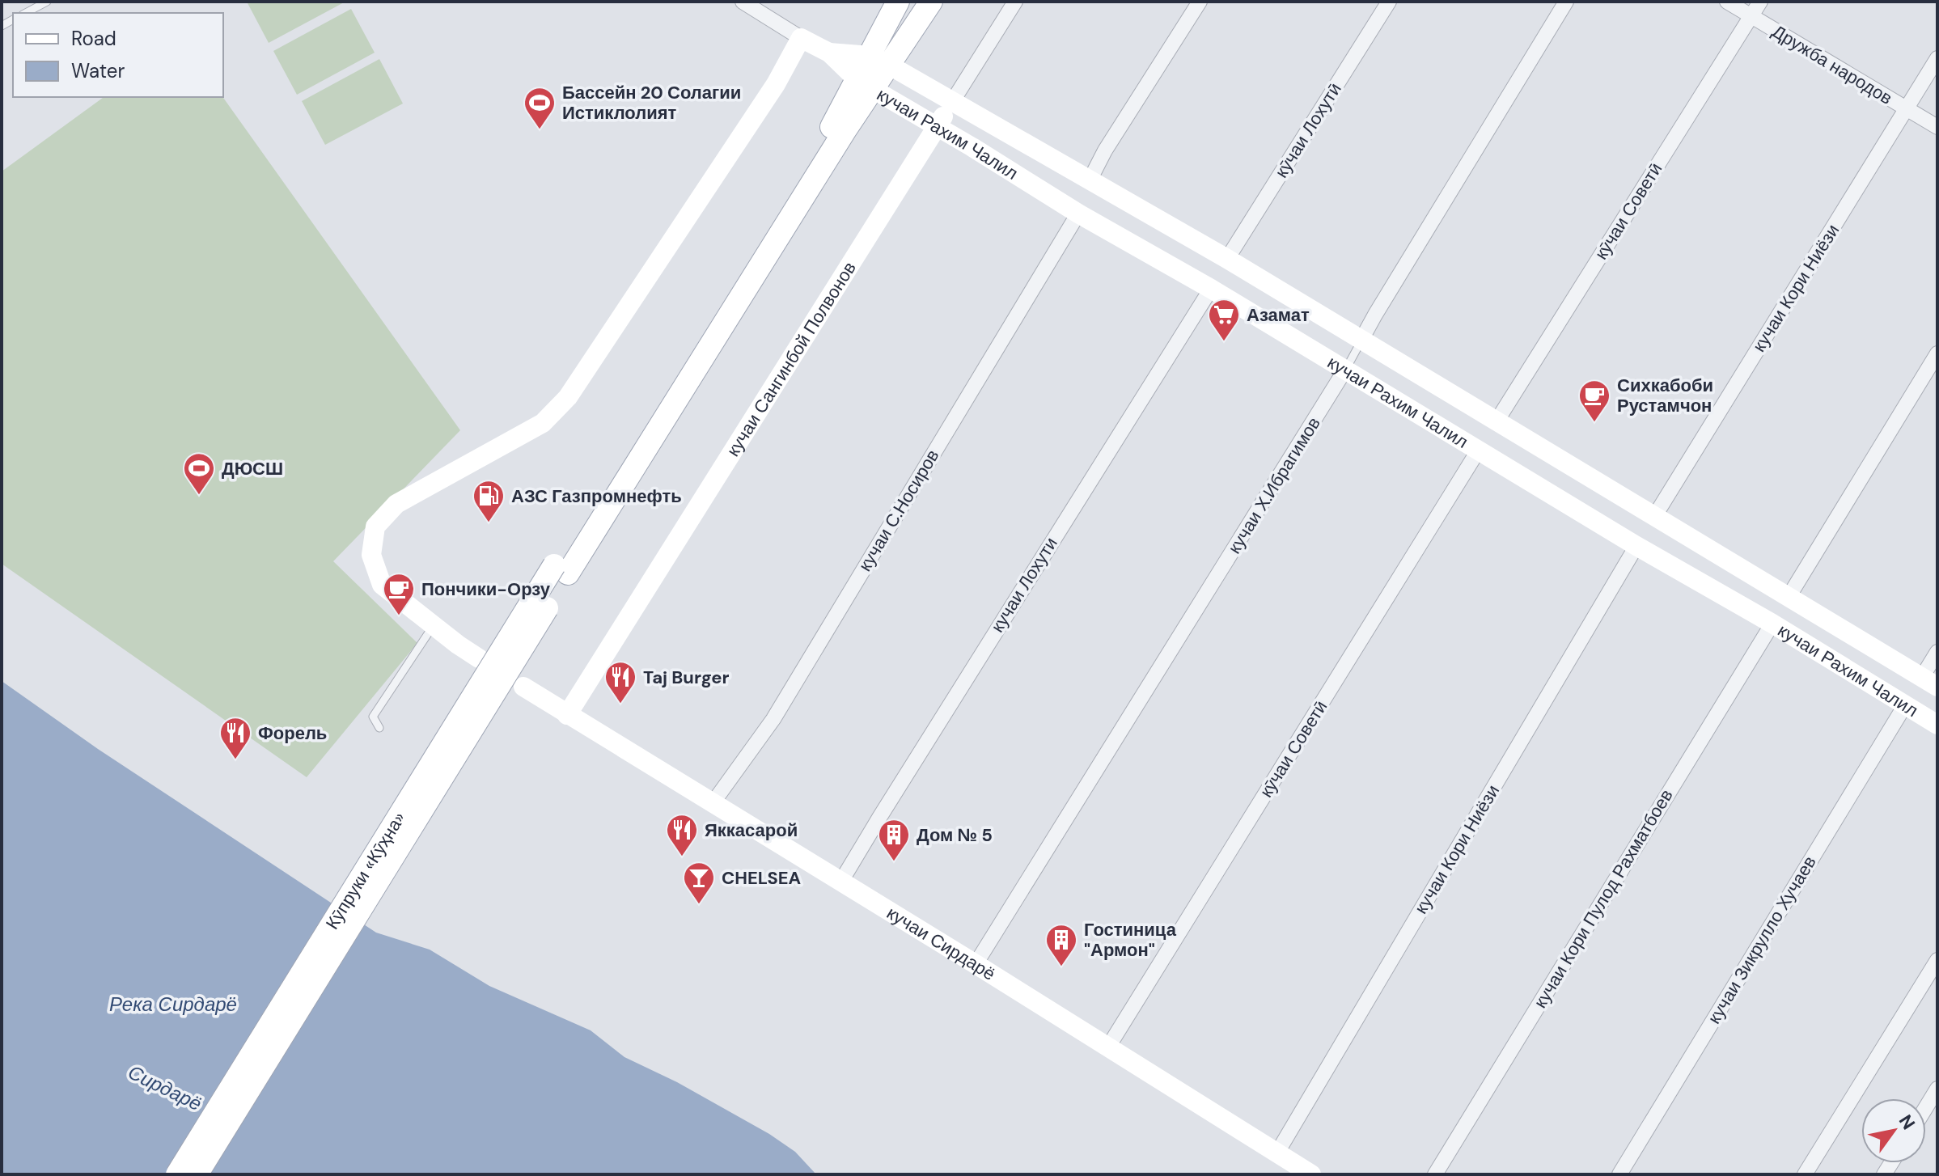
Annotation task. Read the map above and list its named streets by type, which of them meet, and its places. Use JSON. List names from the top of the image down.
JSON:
{
  "streets": {
    "main road": [
      "кучаи Рахим Чалил",
      "кучаи Сангинбой Полвонов",
      "Кӯпруки «Кӯҳна»",
      "кучаи Сирдарё"
    ],
    "street": [
      "Дружба народов",
      "кӯчаи Лохутӣ",
      "кӯчаи Советӣ",
      "кучаи Кори Ниёзи",
      "кучаи Х.Ибрагимов",
      "кучаи С.Носиров",
      "кучаи Лохути",
      "кучаи Кори Пулод Рахматбоев",
      "кучаи Зикрулло Хучаев"
    ]
  },
  "crossings": [
    ["Дружба народов", "кӯчаи Советӣ"],
    ["Дружба народов", "кучаи Кори Ниёзи"],
    ["кӯчаи Лохутӣ", "кучаи Рахим Чалил"],
    ["кучаи Рахим Чалил", "кӯчаи Советӣ"],
    ["кучаи Рахим Чалил", "кучаи Кори Ниёзи"],
    ["кучаи Рахим Чалил", "кучаи Сангинбой Полвонов"],
    ["кучаи Рахим Чалил", "кучаи Х.Ибрагимов"],
    ["кучаи Рахим Чалил", "кучаи С.Носиров"],
    ["кучаи Рахим Чалил", "кучаи Лохути"],
    ["кучаи Рахим Чалил", "кучаи Кори Пулод Рахматбоев"],
    ["кучаи Рахим Чалил", "кучаи Зикрулло Хучаев"],
    ["кӯчаи Советӣ", "кучаи Сирдарё"],
    ["кучаи Кори Ниёзи", "кучаи Сирдарё"],
    ["кучаи Сангинбой Полвонов", "кучаи Сирдарё"],
    ["кучаи Х.Ибрагимов", "кучаи Сирдарё"],
    ["кучаи С.Носиров", "кучаи Сирдарё"],
    ["кучаи Лохути", "кучаи Сирдарё"]
  ],
  "water": ["Река Сирдарё", "Сирдарё"],
  "places": {
    "sports": ["Бассейн 20 Солагии Истиклолият", "ДЮСШ"],
    "supermarket": ["Азамат"],
    "cafe": ["Сихкабоби Рустамчон", "Пончики-Орзу"],
    "fuel station": ["АЗС Газпромнефть"],
    "restaurant": ["Taj Burger", "Форель", "Яккасарой"],
    "building": ["Дом № 5", "Гостиница \"Армон\""],
    "bar": ["CHELSEA"]
  },
  "legend": ["Road", "Water"],
  "north": "top right"
}
